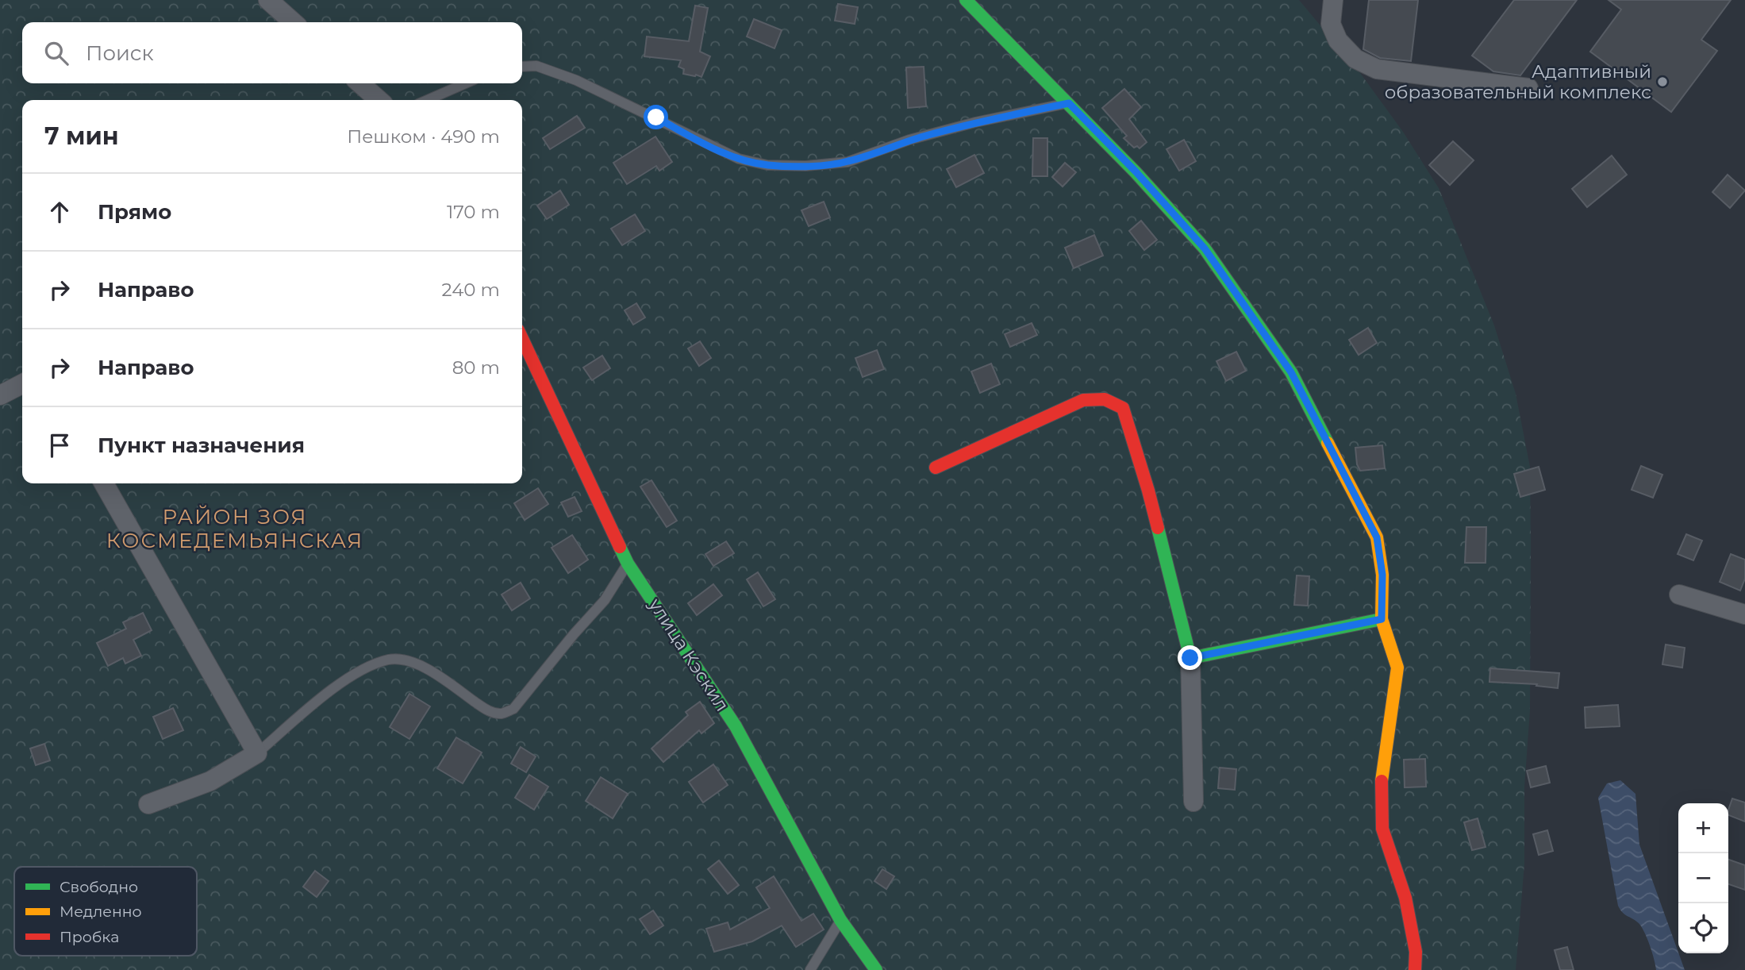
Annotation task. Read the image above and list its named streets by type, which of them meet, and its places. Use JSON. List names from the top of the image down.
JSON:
{
  "streets": {
    "street": ["улица Кэскил"]
  },
  "districts": ["РАЙОН ЗОЯ КОСМЕДЕМЬЯНСКАЯ"],
  "places": ["Адаптивный образовательный комплекс"],
  "legend": ["Свободно", "Медленно", "Пробка"],
  "page": {
    "search": "Поиск",
    "heading": ["7 мин", "Пешком · 490 m"],
    "list": [
      ["Прямо", "170 m"],
      ["Направо", "240 m"],
      ["Направо", "80 m"],
      "Пункт назначения"
    ],
    "map_buttons": ["+", "−"]
  }
}
